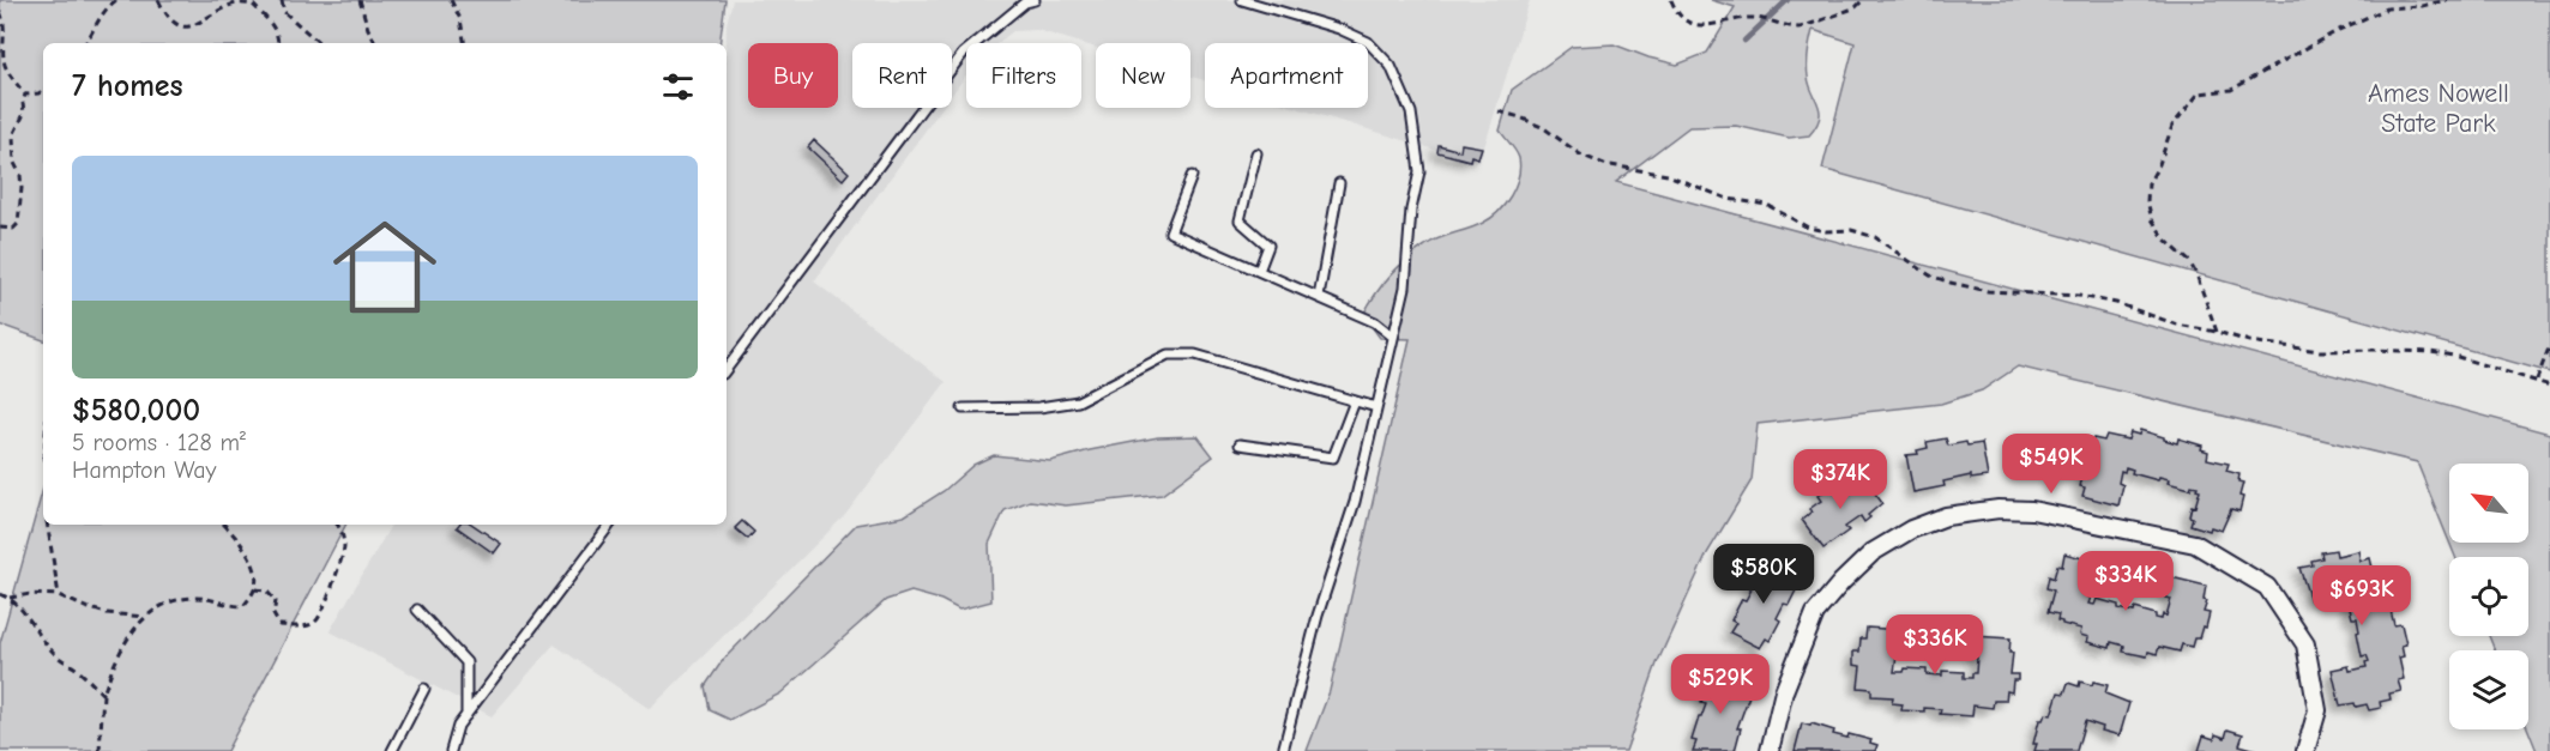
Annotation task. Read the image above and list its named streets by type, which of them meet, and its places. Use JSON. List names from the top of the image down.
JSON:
{
  "parks": ["Ames Nowell State Park"],
  "north": "top left",
  "page": {
    "chip": [
      "Buy",
      "Rent",
      "Filters",
      "New",
      "Apartment"
    ],
    "heading": "7 homes",
    "list": [
      {
        "name": "$580,000",
        "note": "5 rooms · 128 m² · Hampton Way"
      }
    ],
    "price": [
      "$549K",
      "$374K",
      "$580K",
      "$334K",
      "$693K",
      "$336K",
      "$529K"
    ]
  }
}
